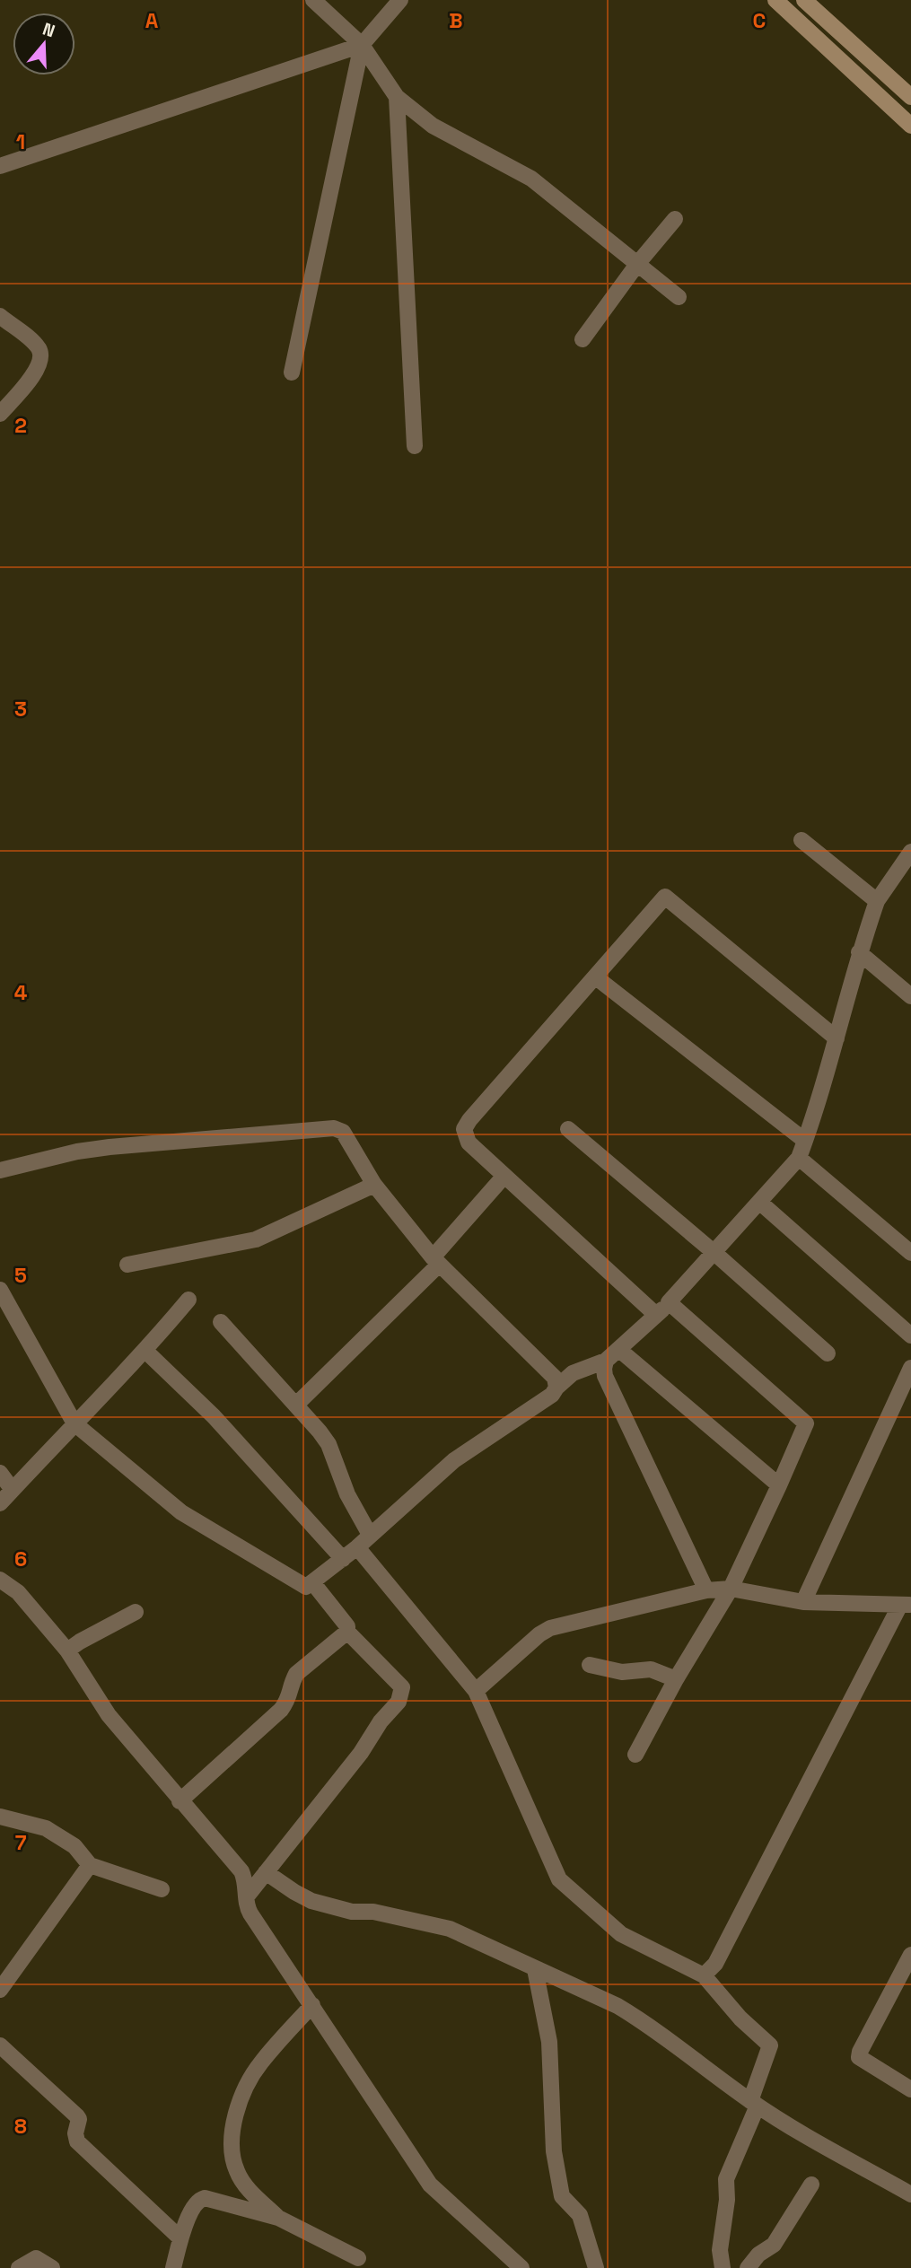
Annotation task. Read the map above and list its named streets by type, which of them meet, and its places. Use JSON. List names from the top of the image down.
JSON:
{
  "north": "top",
  "grid": {
    "columns": ["A", "B", "C"],
    "rows": [
      "1",
      "2",
      "3",
      "4",
      "5",
      "6",
      "7",
      "8"
    ]
  }
}
